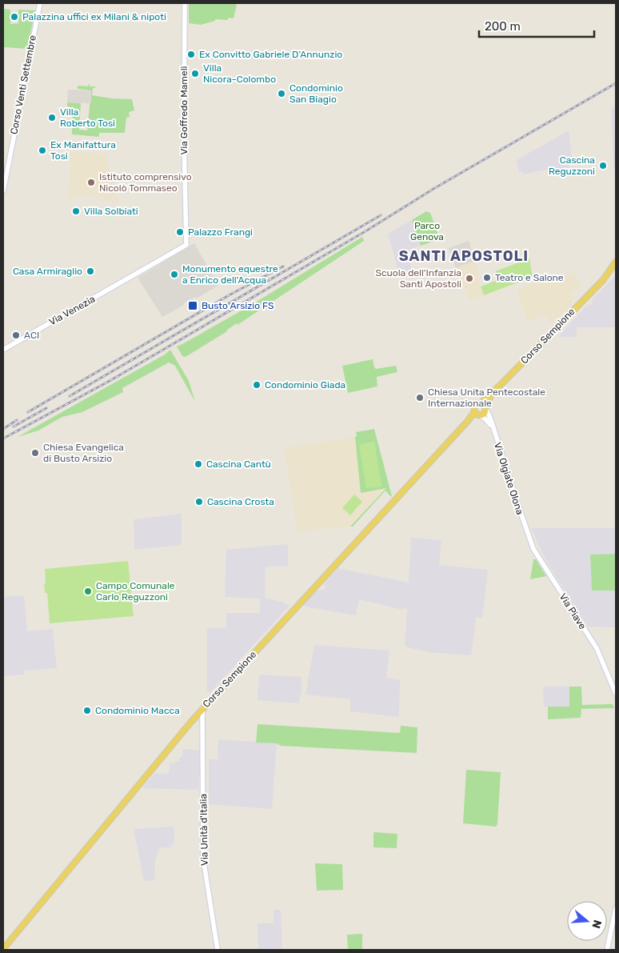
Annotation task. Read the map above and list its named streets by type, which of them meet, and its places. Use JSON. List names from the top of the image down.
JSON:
{
  "streets": {
    "main road": ["Corso Sempione"],
    "street": [
      "Corso Venti Settembre",
      "Via Goffredo Mameli",
      "Via Venezia",
      "Via Olgiate Olona",
      "Via Piave",
      "Via Unità d'Italia"
    ]
  },
  "crossings": [
    ["Via Goffredo Mameli", "Via Venezia"],
    ["Corso Sempione", "Via Olgiate Olona"],
    ["Corso Sempione", "Via Unità d'Italia"],
    ["Via Olgiate Olona", "Via Piave"]
  ],
  "districts": ["SANTI APOSTOLI"],
  "parks": ["Parco Genova"],
  "places": {
    "other": [
      "Palazzina uffici ex Milani & nipoti",
      "Ex Convitto Gabriele D'Annunzio",
      "Villa Nicora-Colombo",
      "Condominio San Biagio",
      "Villa Roberto Tosi",
      "Ex Manifattura Tosi",
      "Cascina Reguzzoni",
      "Istituto comprensivo Nicolò Tommaseo",
      "Villa Solbiati",
      "Palazzo Frangi",
      "Casa Armiraglio",
      "Monumento equestre a Enrico dell'Acqua",
      "Teatro e Salone",
      "Scuola dell'Infanzia Santi Apostoli",
      "ACI",
      "Condominio Giada",
      "Chiesa Unita Pentecostale Internazionale",
      "Chiesa Evangelica di Busto Arsizio",
      "Cascina Cantù",
      "Cascina Crosta",
      "Campo Comunale Carlo Reguzzoni",
      "Condominio Macca"
    ],
    "transit": ["Busto Arsizio FS"]
  },
  "scale_bar": "200 m",
  "north": "right"
}
